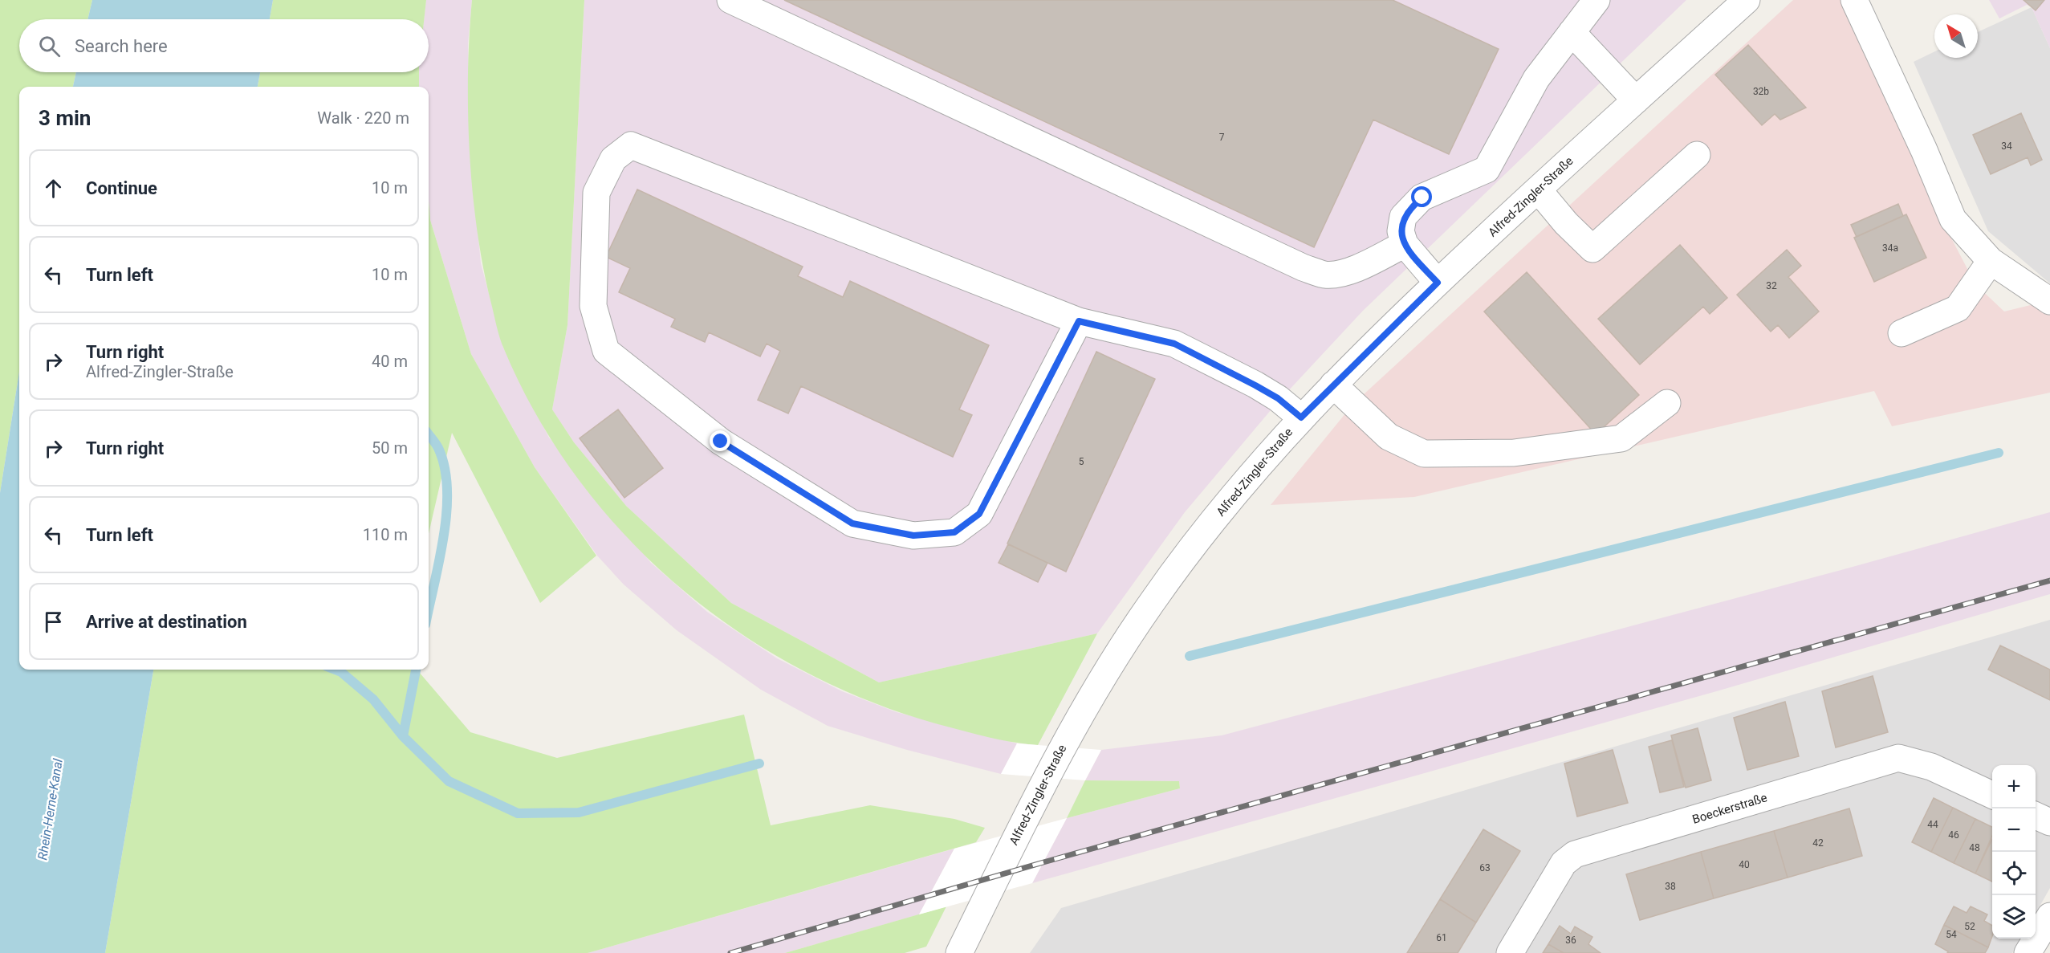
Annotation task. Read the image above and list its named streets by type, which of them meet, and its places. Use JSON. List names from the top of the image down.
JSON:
{
  "streets": {
    "street": ["Alfred-Zingler-Straße", "Boeckerstraße"]
  },
  "water": ["Rhein-Herne-Kanal"],
  "house_numbers": [
    "32b",
    "7",
    "34",
    "34a",
    "32",
    "5",
    "44",
    "46",
    "42",
    "48",
    "40",
    "63",
    "38",
    "52",
    "54",
    "61",
    "36"
  ],
  "north": "top left",
  "page": {
    "search": "Search here",
    "heading": ["3 min", "Walk · 220 m"],
    "list": [
      ["Continue", "10 m"],
      ["Turn left", "10 m"],
      ["Turn right", "Alfred-Zingler-Straße", "40 m"],
      ["Turn right", "50 m"],
      ["Turn left", "110 m"],
      "Arrive at destination"
    ],
    "map_buttons": ["+", "−"]
  }
}
